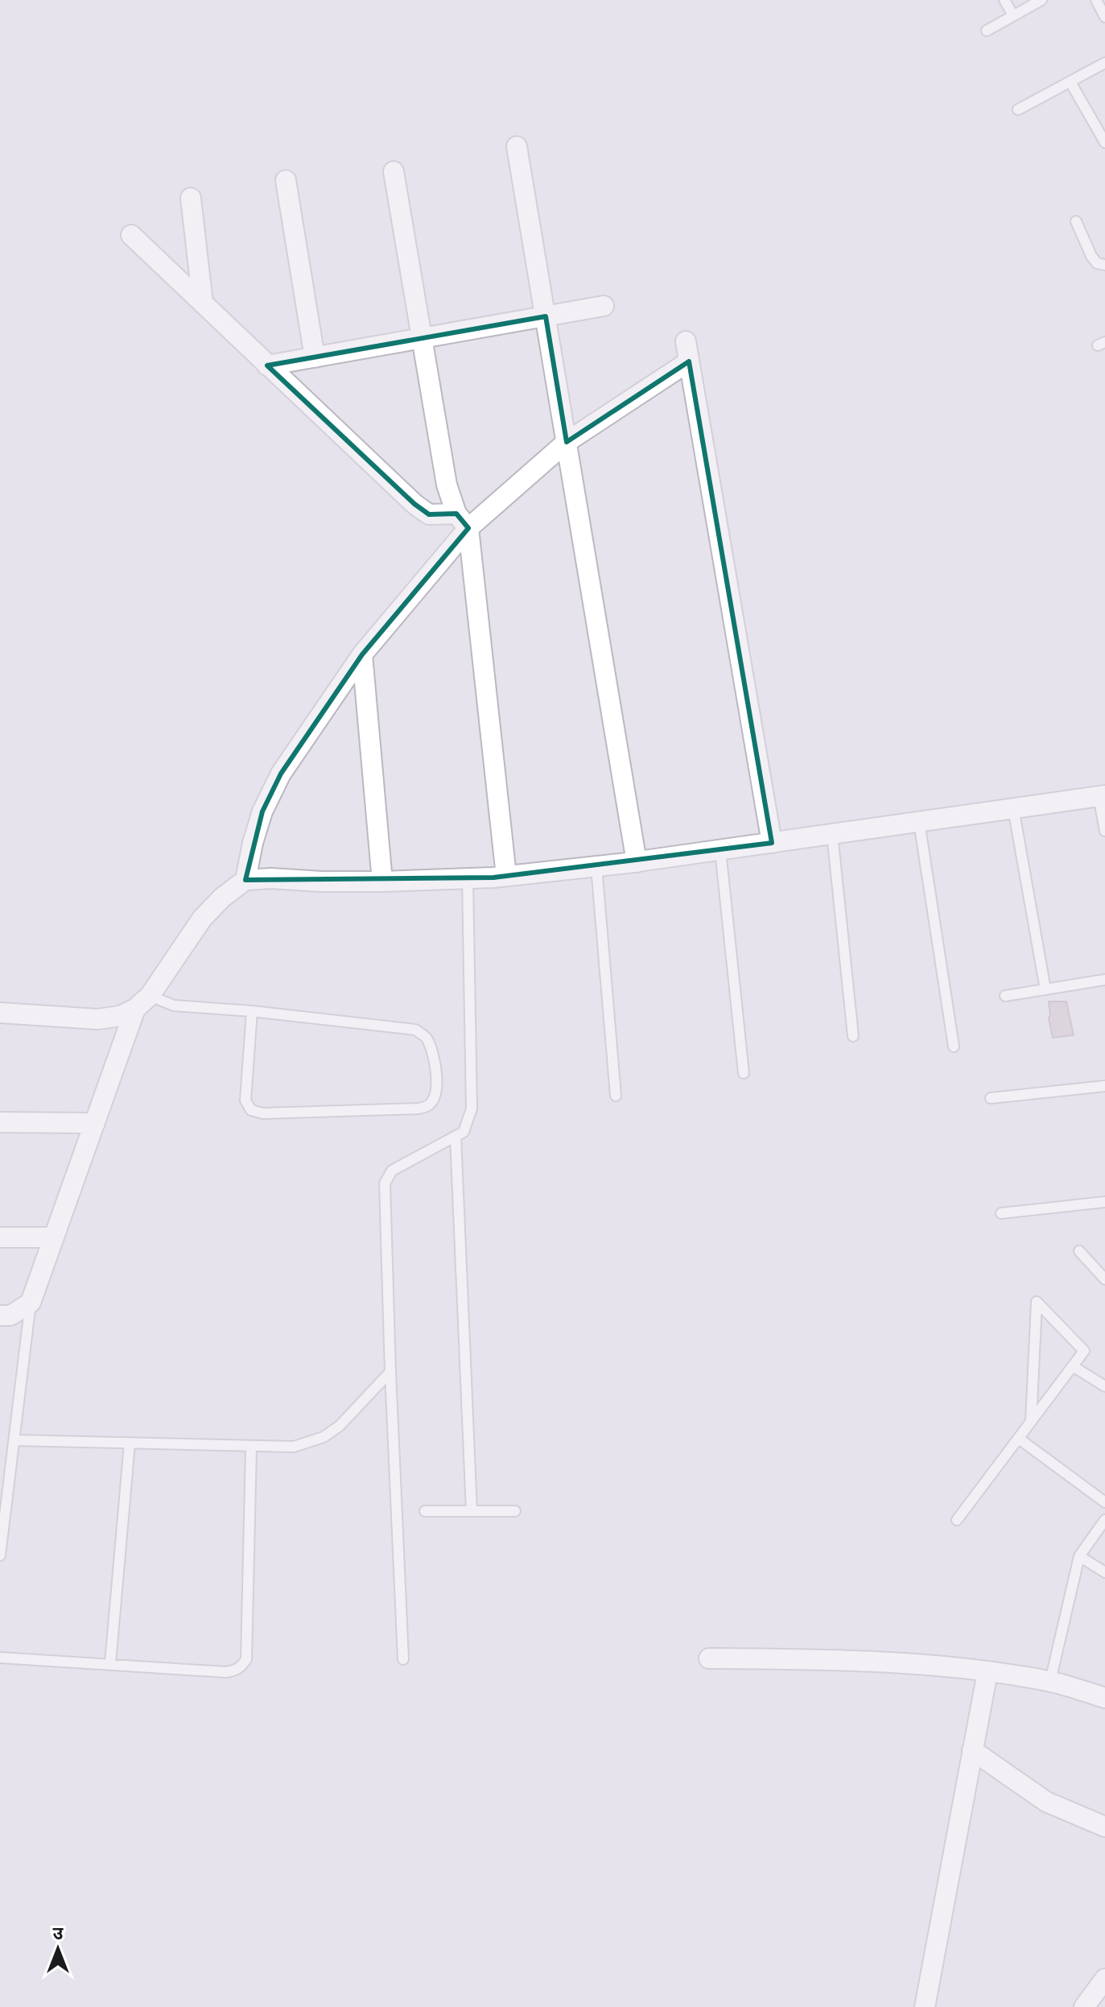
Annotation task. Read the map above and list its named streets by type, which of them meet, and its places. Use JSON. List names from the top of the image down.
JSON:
{
  "north": "top"
}
